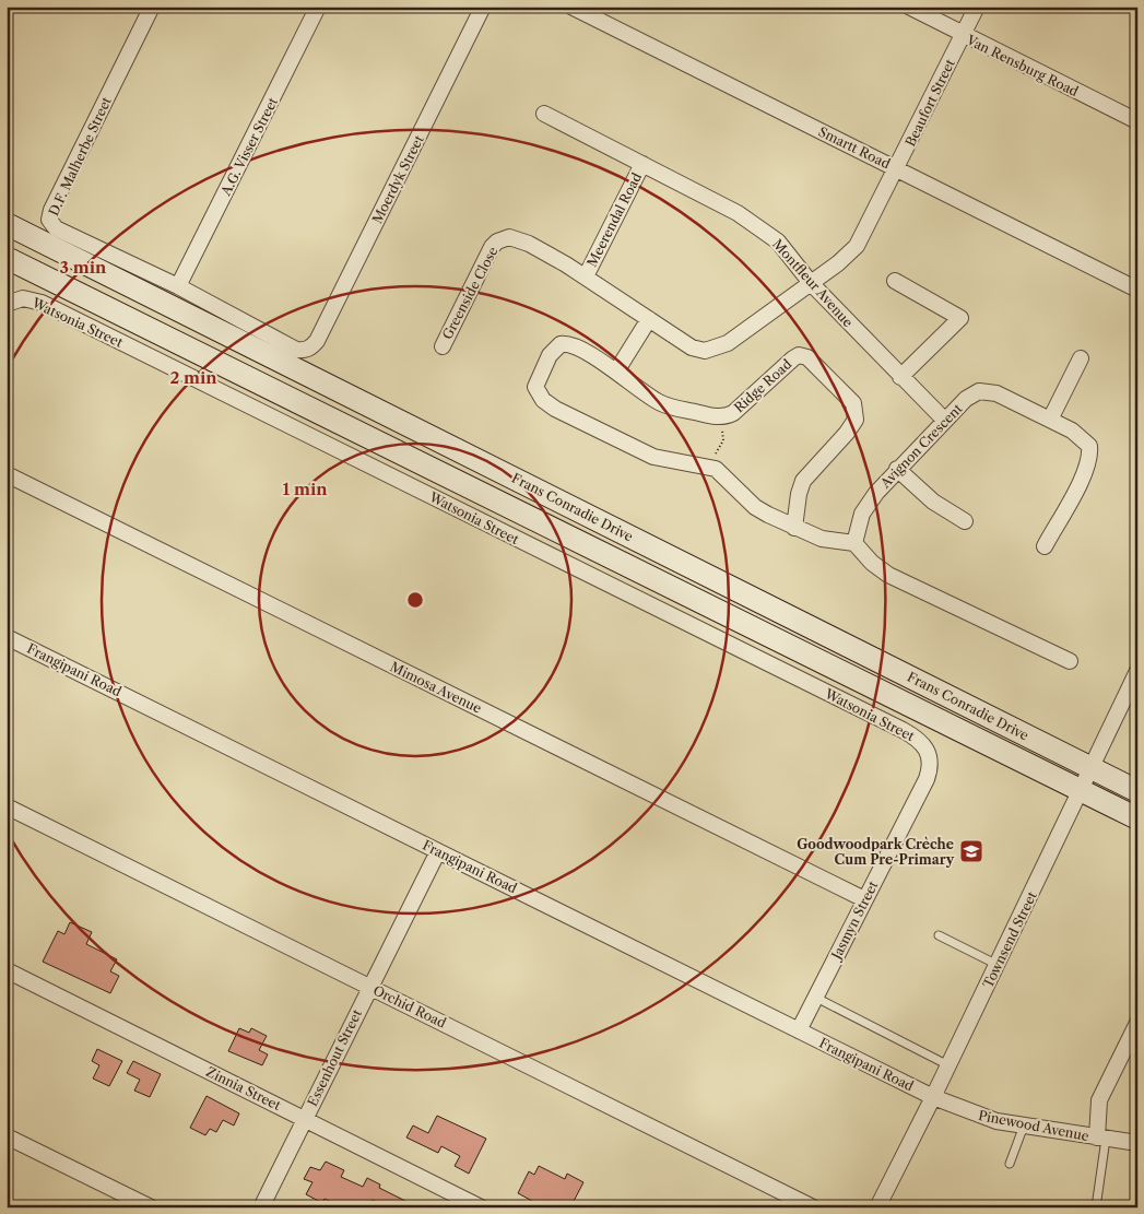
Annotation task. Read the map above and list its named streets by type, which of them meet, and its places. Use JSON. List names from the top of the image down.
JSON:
{
  "streets": {
    "main road": ["Frans Conradie Drive"],
    "street": [
      "Van Rensburg Road",
      "Beaufort Street",
      "A.G. Visser Street",
      "Smartt Road",
      "D.F. Malherbe Street",
      "Moerdyk Street",
      "Meerendal Road",
      "Montfleur Avenue",
      "Greenside Close",
      "Watsonia Street",
      "Ridge Road",
      "Avignon Crescent",
      "Frangipani Road",
      "Mimosa Avenue",
      "Jasmyn Street",
      "Townsend Street",
      "Orchid Road",
      "Essenhout Street",
      "Zinnia Street",
      "Pinewood Avenue"
    ]
  },
  "crossings": [
    ["Van Rensburg Road", "Beaufort Street"],
    ["Beaufort Street", "Smartt Road"],
    ["Beaufort Street", "Meerendal Road"],
    ["Beaufort Street", "Montfleur Avenue"],
    ["Beaufort Street", "Greenside Close"],
    ["A.G. Visser Street", "D.F. Malherbe Street"],
    ["D.F. Malherbe Street", "Moerdyk Street"],
    ["Meerendal Road", "Montfleur Avenue"],
    ["Meerendal Road", "Greenside Close"],
    ["Montfleur Avenue", "Avignon Crescent"],
    ["Watsonia Street", "Jasmyn Street"],
    ["Frans Conradie Drive", "Townsend Street"],
    ["Frangipani Road", "Jasmyn Street"],
    ["Frangipani Road", "Townsend Street"],
    ["Frangipani Road", "Essenhout Street"],
    ["Frangipani Road", "Pinewood Avenue"],
    ["Mimosa Avenue", "Jasmyn Street"],
    ["Townsend Street", "Pinewood Avenue"],
    ["Orchid Road", "Essenhout Street"],
    ["Essenhout Street", "Zinnia Street"]
  ],
  "places": {
    "school or university": ["Goodwoodpark Crèche Cum Pre-Primary"]
  },
  "rings": ["3 min", "2 min", "1 min"]
}
